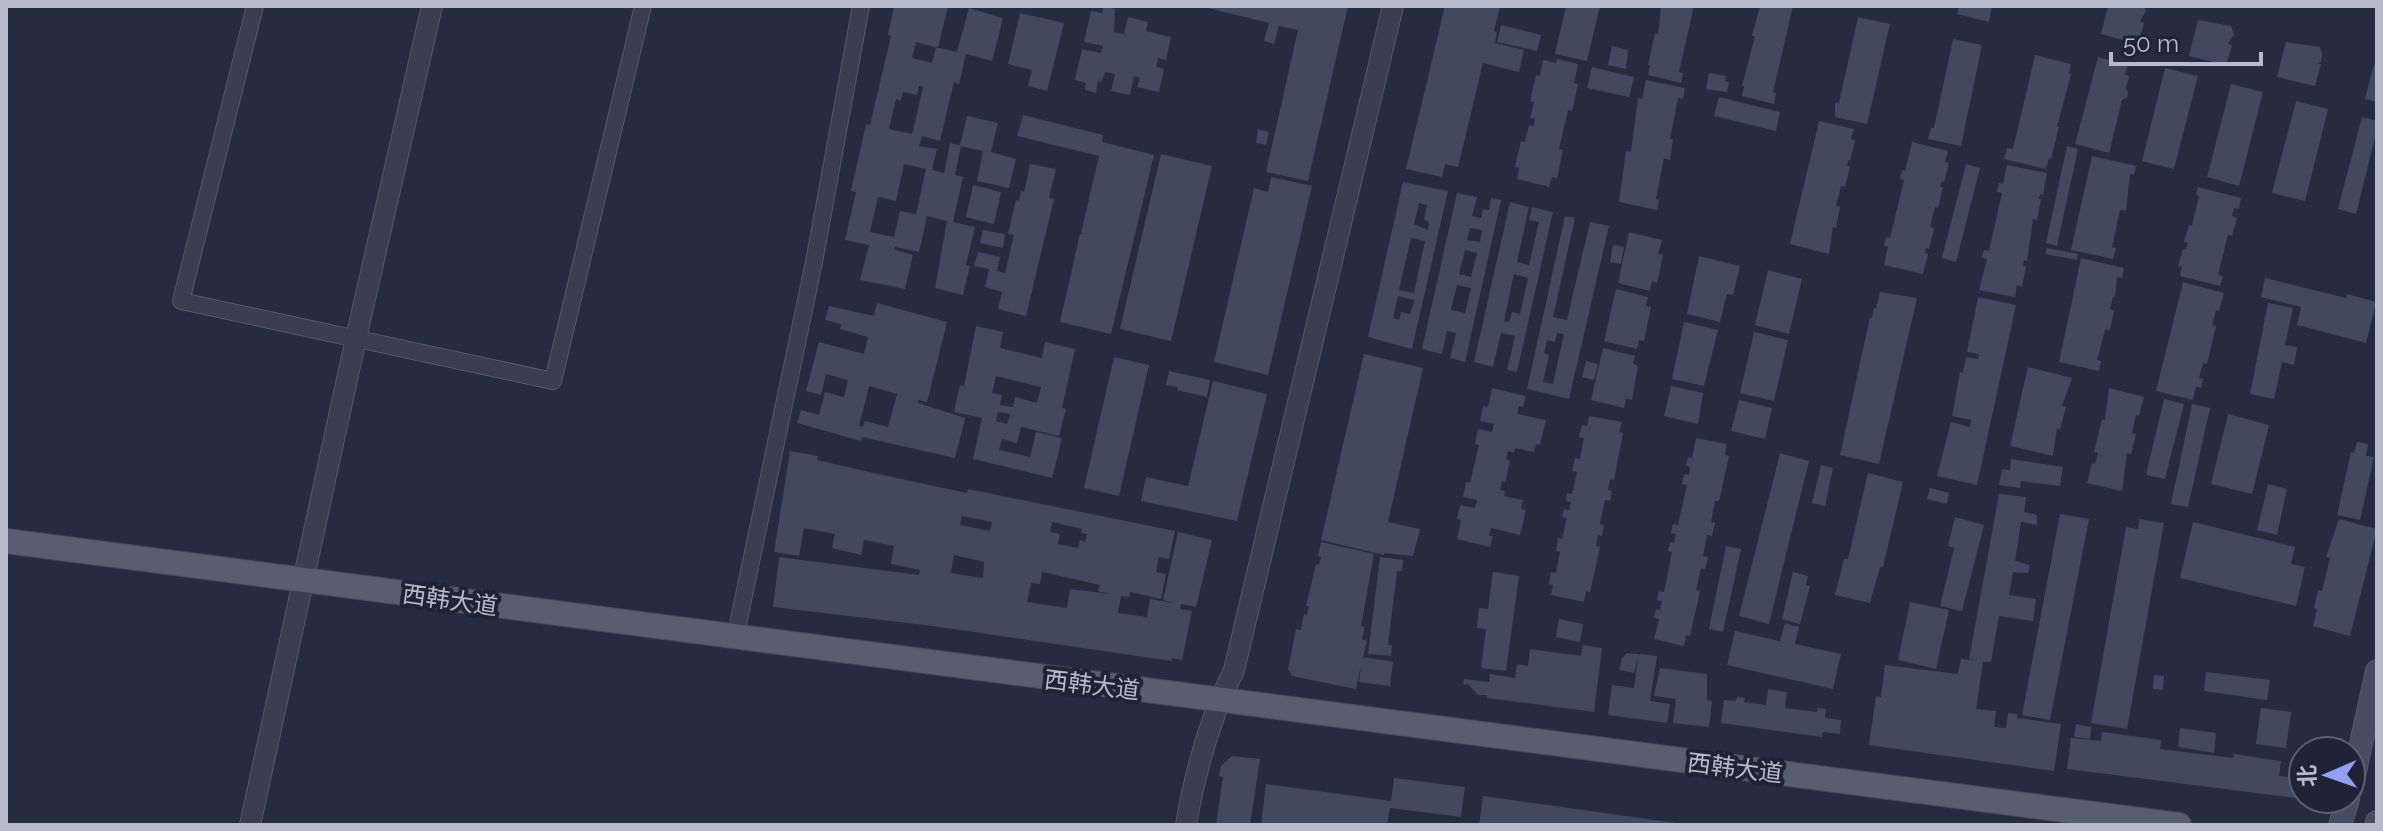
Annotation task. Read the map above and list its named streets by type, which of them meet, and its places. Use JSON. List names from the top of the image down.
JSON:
{
  "streets": {
    "main road": ["西韩大道"]
  },
  "scale_bar": "50 m",
  "north": "left"
}
